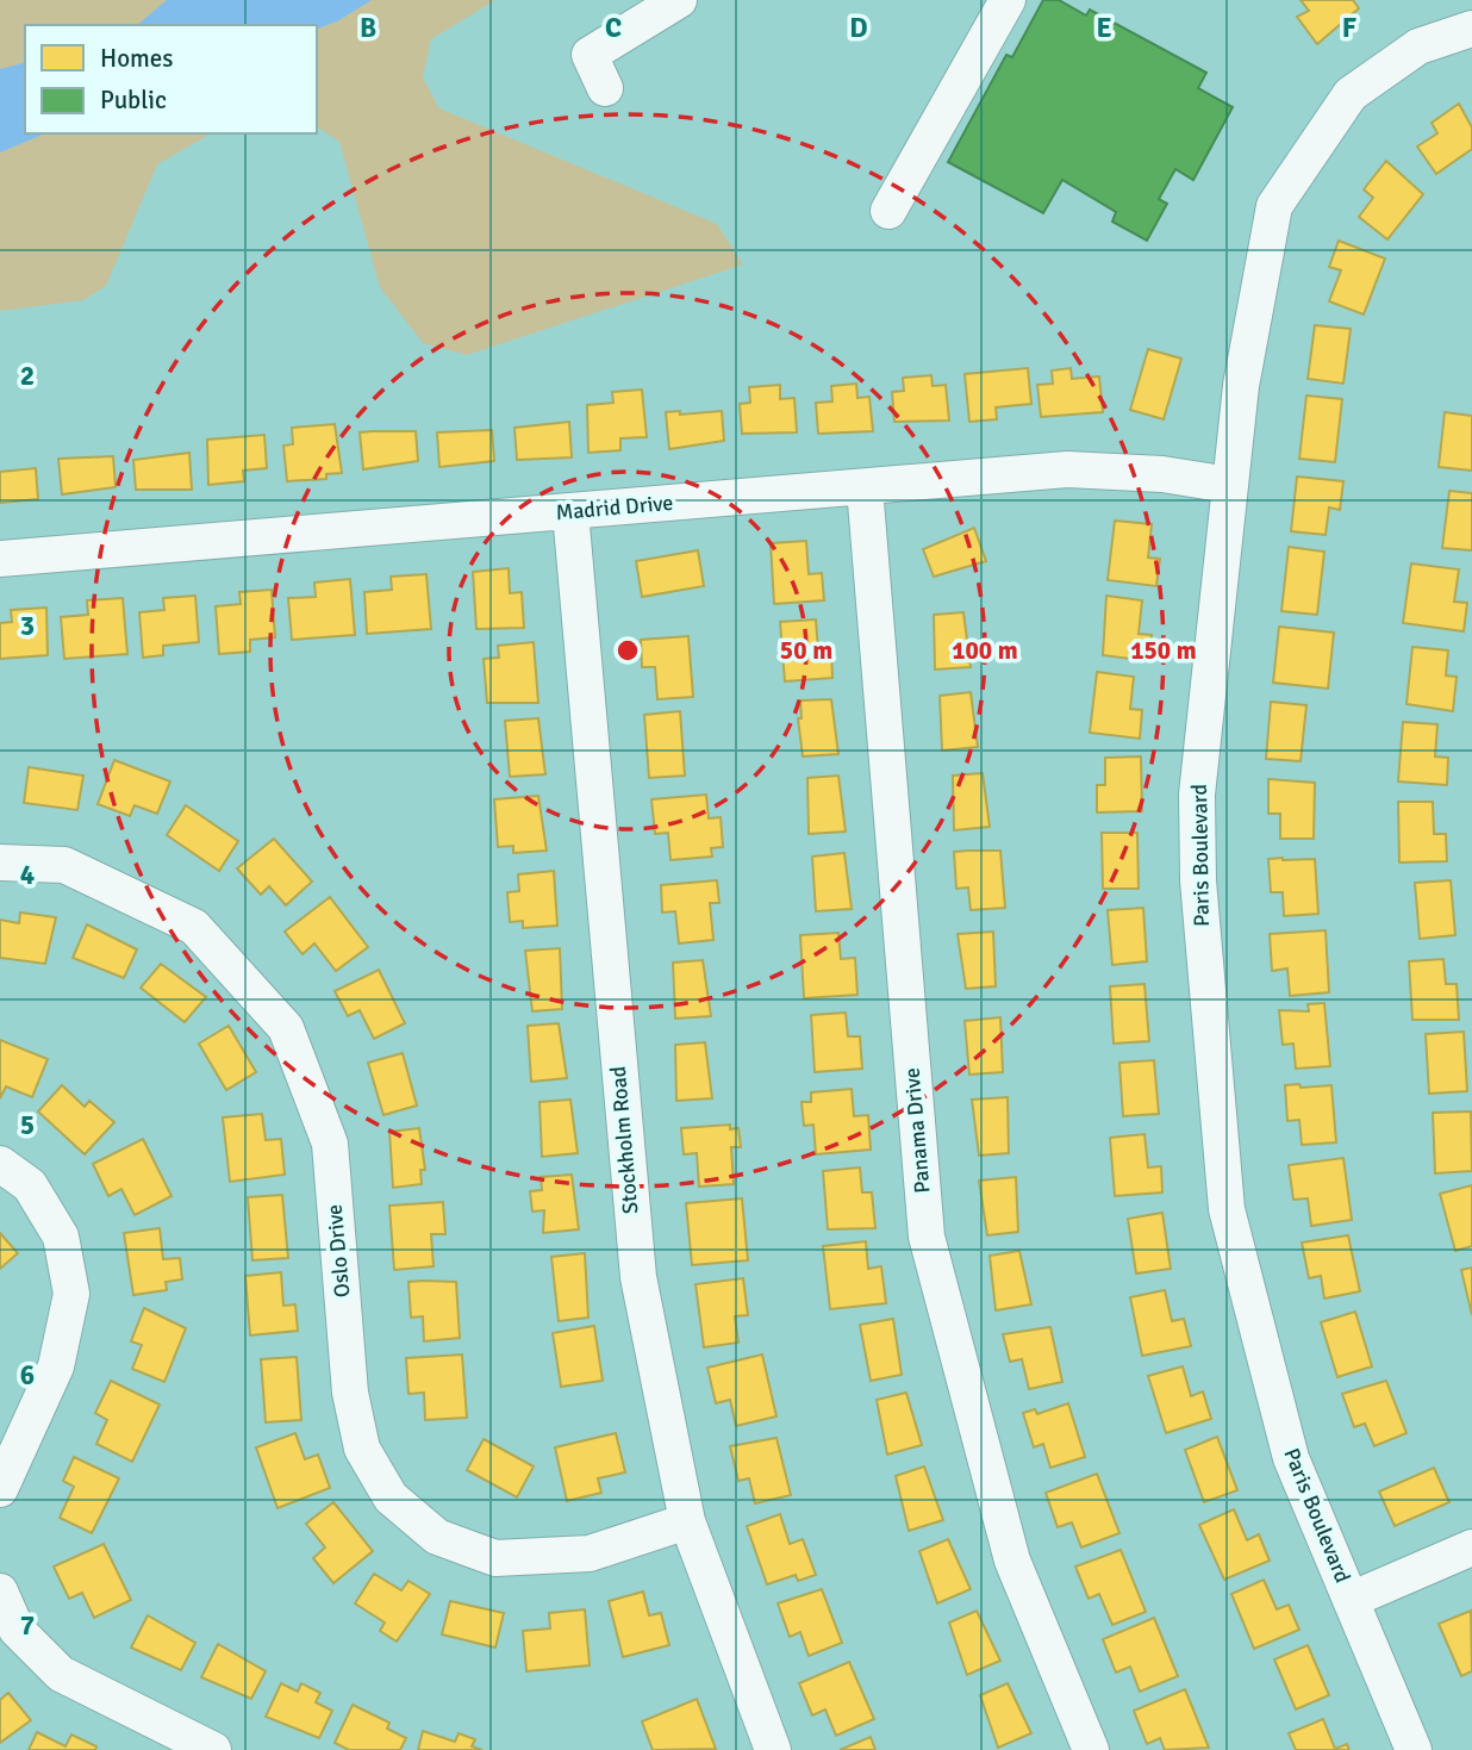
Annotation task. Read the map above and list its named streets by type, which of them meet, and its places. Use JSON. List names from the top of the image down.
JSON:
{
  "streets": {
    "street": [
      "Madrid Drive",
      "Paris Boulevard",
      "Panama Drive",
      "Stockholm Road",
      "Oslo Drive"
    ]
  },
  "crossings": [
    ["Madrid Drive", "Paris Boulevard"],
    ["Madrid Drive", "Panama Drive"],
    ["Madrid Drive", "Stockholm Road"],
    ["Stockholm Road", "Oslo Drive"]
  ],
  "legend": ["Homes", "Public"],
  "grid": {
    "columns": [
      "B",
      "C",
      "D",
      "E",
      "F"
    ],
    "rows": [
      "2",
      "3",
      "4",
      "5",
      "6",
      "7"
    ]
  },
  "rings": ["50 m", "100 m", "150 m"]
}
